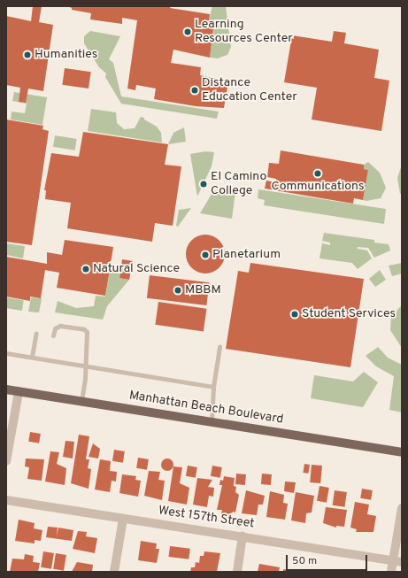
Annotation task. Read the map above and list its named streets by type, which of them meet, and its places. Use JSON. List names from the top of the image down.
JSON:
{
  "streets": {
    "main road": ["Manhattan Beach Boulevard"],
    "street": ["West 157th Street"]
  },
  "places": [
    "Learning Resources Center",
    "Humanities",
    "Distance Education Center",
    "Communications",
    "El Camino College",
    "Planetarium",
    "Natural Science",
    "MBBM",
    "Student Services"
  ],
  "scale_bar": "50 m"
}
